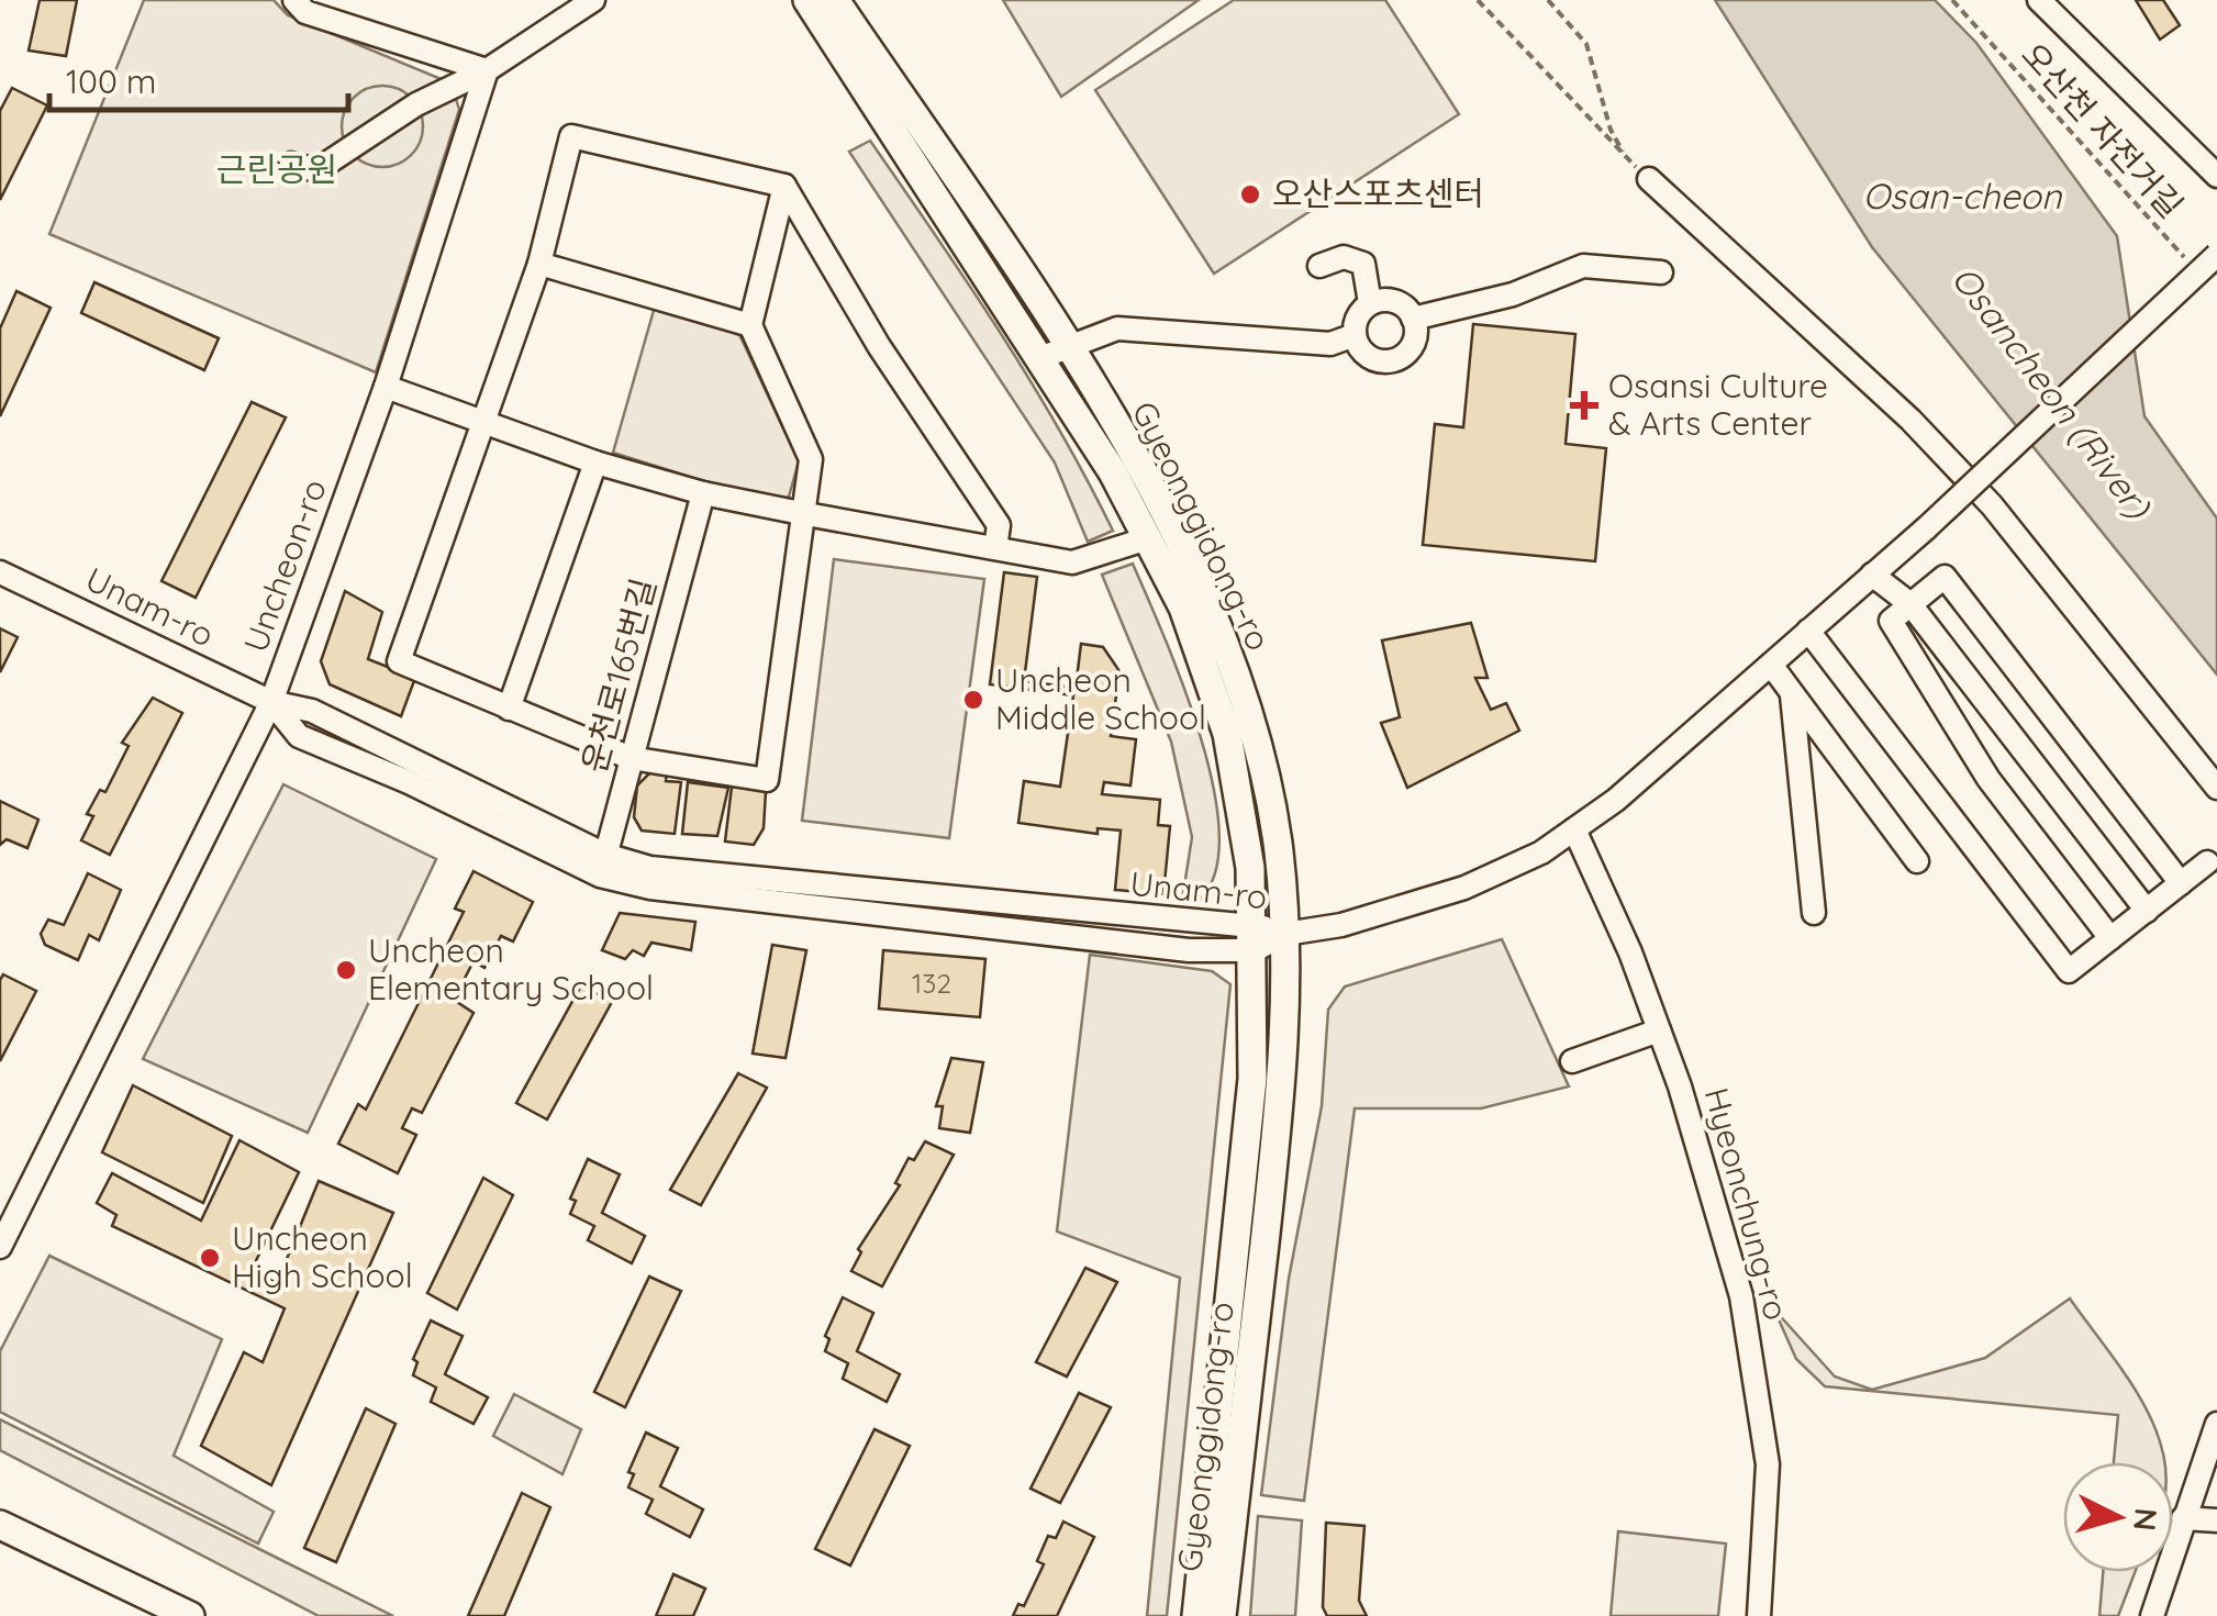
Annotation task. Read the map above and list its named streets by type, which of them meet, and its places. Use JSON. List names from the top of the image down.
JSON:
{
  "streets": {
    "main road": ["Gyeonggidong-ro"],
    "street": [
      "Uncheon-ro",
      "Unam-ro",
      "운천로165번길",
      "Hyeonchung-ro"
    ],
    "path": ["오산천 자전거길"]
  },
  "crossings": [
    ["Gyeonggidong-ro", "Unam-ro"],
    ["Uncheon-ro", "Unam-ro"],
    ["Unam-ro", "운천로165번길"]
  ],
  "water": ["Osan-cheon", "Osancheon (River)"],
  "parks": ["근린공원"],
  "places": {
    "other": [
      "오산스포츠센터",
      "Uncheon Middle School",
      "Uncheon Elementary School",
      "Uncheon High School"
    ],
    "health": ["Osansi Culture & Arts Center"]
  },
  "house_numbers": ["132"],
  "scale_bar": "100 m",
  "north": "right"
}
